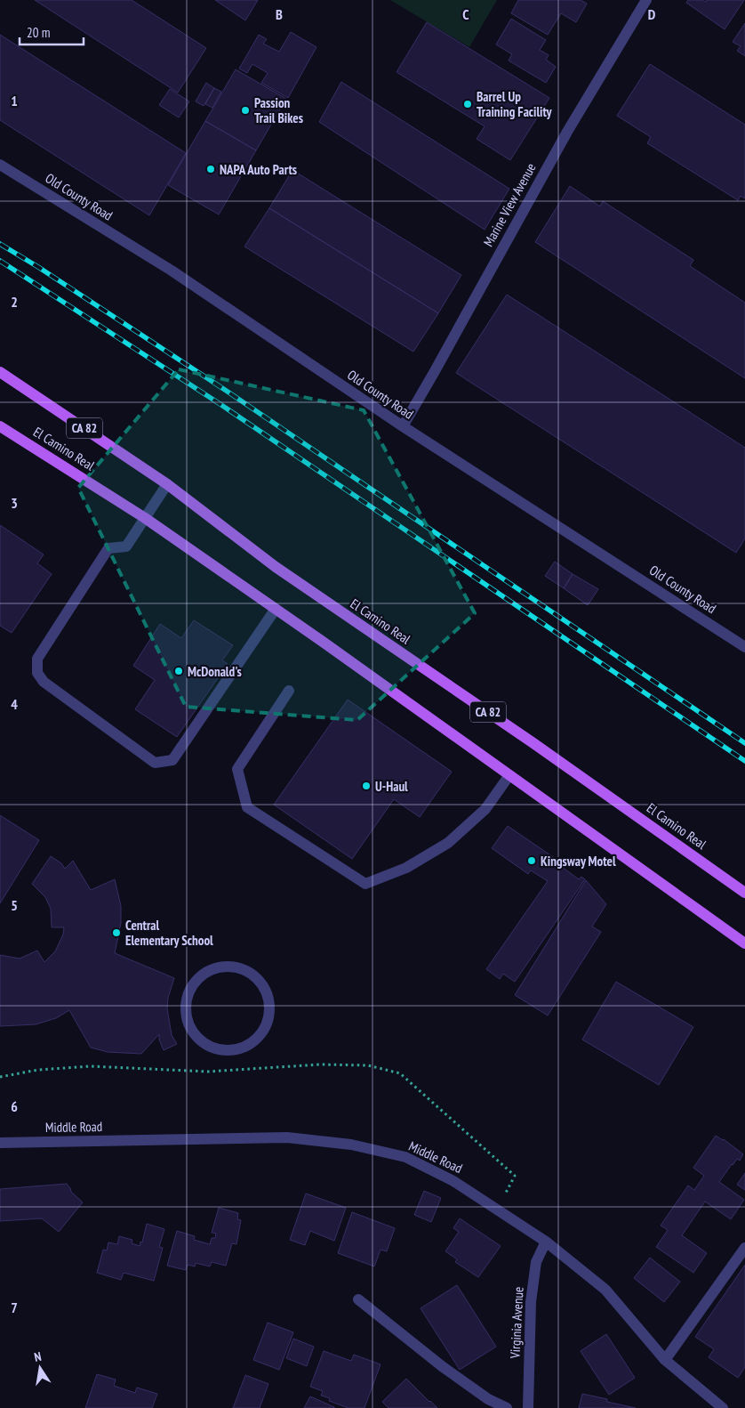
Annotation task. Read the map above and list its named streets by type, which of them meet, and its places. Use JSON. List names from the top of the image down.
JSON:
{
  "streets": {
    "main road": ["CA 82", "El Camino Real"],
    "street": [
      "Old County Road",
      "Marine View Avenue",
      "Middle Road",
      "Virginia Avenue"
    ]
  },
  "crossings": [
    ["Old County Road", "Marine View Avenue"],
    ["Middle Road", "Virginia Avenue"]
  ],
  "places": [
    "Barrel Up Training Facility",
    "Passion Trail Bikes",
    "NAPA Auto Parts",
    "McDonald's",
    "U-Haul",
    "Kingsway Motel",
    "Central Elementary School"
  ],
  "scale_bar": "20 m",
  "north": "top",
  "grid": {
    "columns": ["B", "C", "D"],
    "rows": [
      "1",
      "2",
      "3",
      "4",
      "5",
      "6",
      "7"
    ]
  }
}
